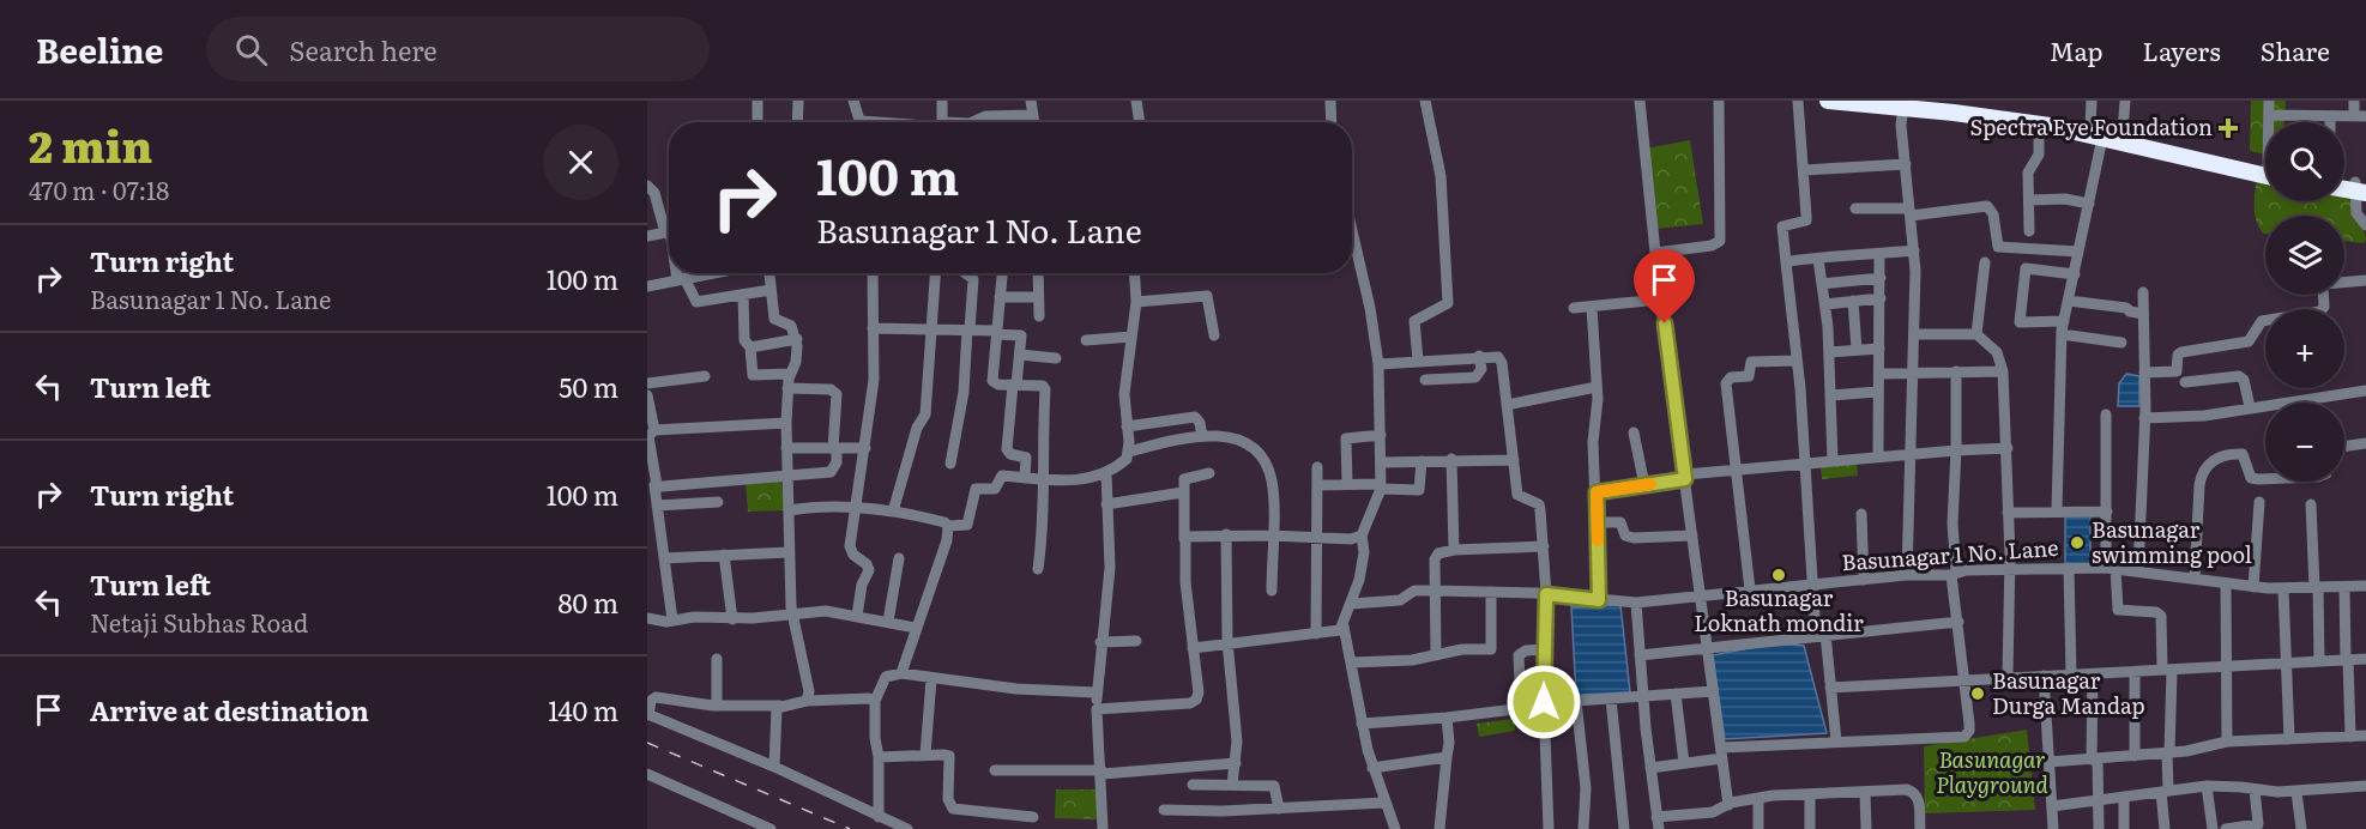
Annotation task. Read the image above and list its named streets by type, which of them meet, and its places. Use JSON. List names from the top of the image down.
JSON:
{
  "streets": {
    "street": ["Basunagar 1 No. Lane"]
  },
  "parks": ["Basunagar Playground"],
  "places": {
    "health": ["Spectra Eye Foundation"],
    "other": ["Basunagar swimming pool", "Basunagar Loknath mondir", "Basunagar Durga Mandap"]
  },
  "page": {
    "header": "Beeline",
    "search": "Search here",
    "nav": ["Map", "Layers", "Share"],
    "heading": ["2 min", "470 m · 07:18"],
    "map_buttons": ["+", "−"],
    "turn": ["100 m", "Basunagar 1 No. Lane"],
    "list": [
      {
        "name": "Turn right",
        "note": "Basunagar 1 No. Lane",
        "value": "100 m"
      },
      {
        "name": "Turn left",
        "value": "50 m"
      },
      {
        "name": "Turn right",
        "value": "100 m"
      },
      {
        "name": "Turn left",
        "note": "Netaji Subhas Road",
        "value": "80 m"
      },
      {
        "name": "Arrive at destination",
        "value": "140 m"
      }
    ]
  }
}
